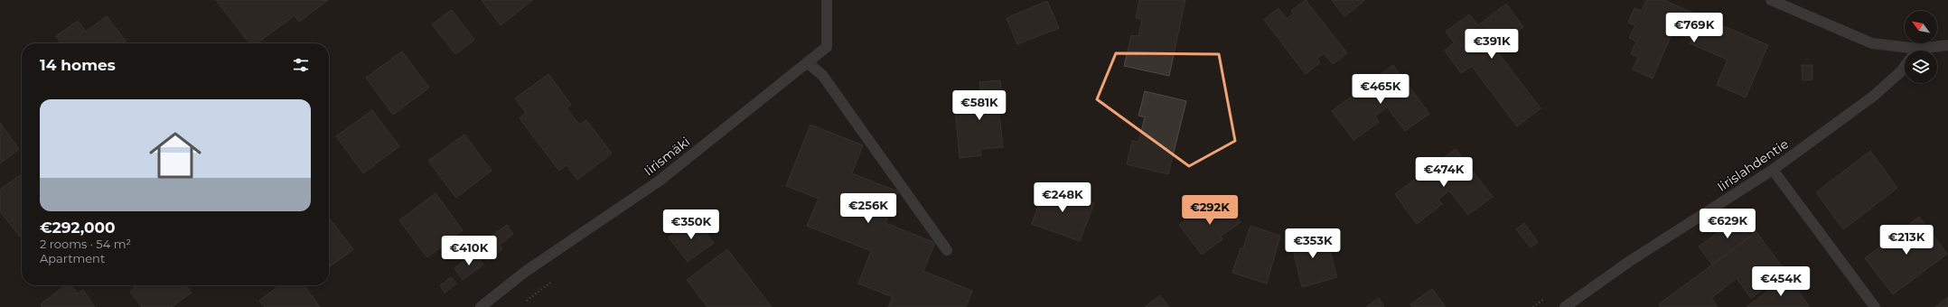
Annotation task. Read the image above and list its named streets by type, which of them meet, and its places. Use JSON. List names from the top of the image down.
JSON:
{
  "streets": {
    "street": ["Iirismäki", "Iirislahdentie"]
  },
  "north": "top left",
  "page": {
    "price": [
      "€769K",
      "€391K",
      "€465K",
      "€581K",
      "€474K",
      "€248K",
      "€256K",
      "€292K",
      "€629K",
      "€350K",
      "€213K",
      "€353K",
      "€410K",
      "€454K"
    ],
    "heading": "14 homes",
    "list": [
      {
        "name": "€292,000",
        "note": "2 rooms · 54 m² · Apartment"
      }
    ]
  }
}
